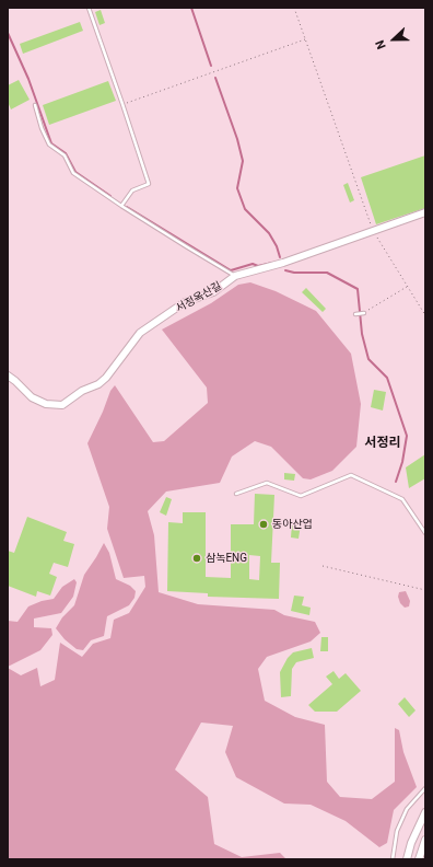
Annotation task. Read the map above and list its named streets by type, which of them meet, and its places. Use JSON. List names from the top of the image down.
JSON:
{
  "streets": {
    "street": ["서정옥산길"]
  },
  "districts": ["서정리"],
  "places": ["동아산업", "삼녹ENG"],
  "north": "left"
}
